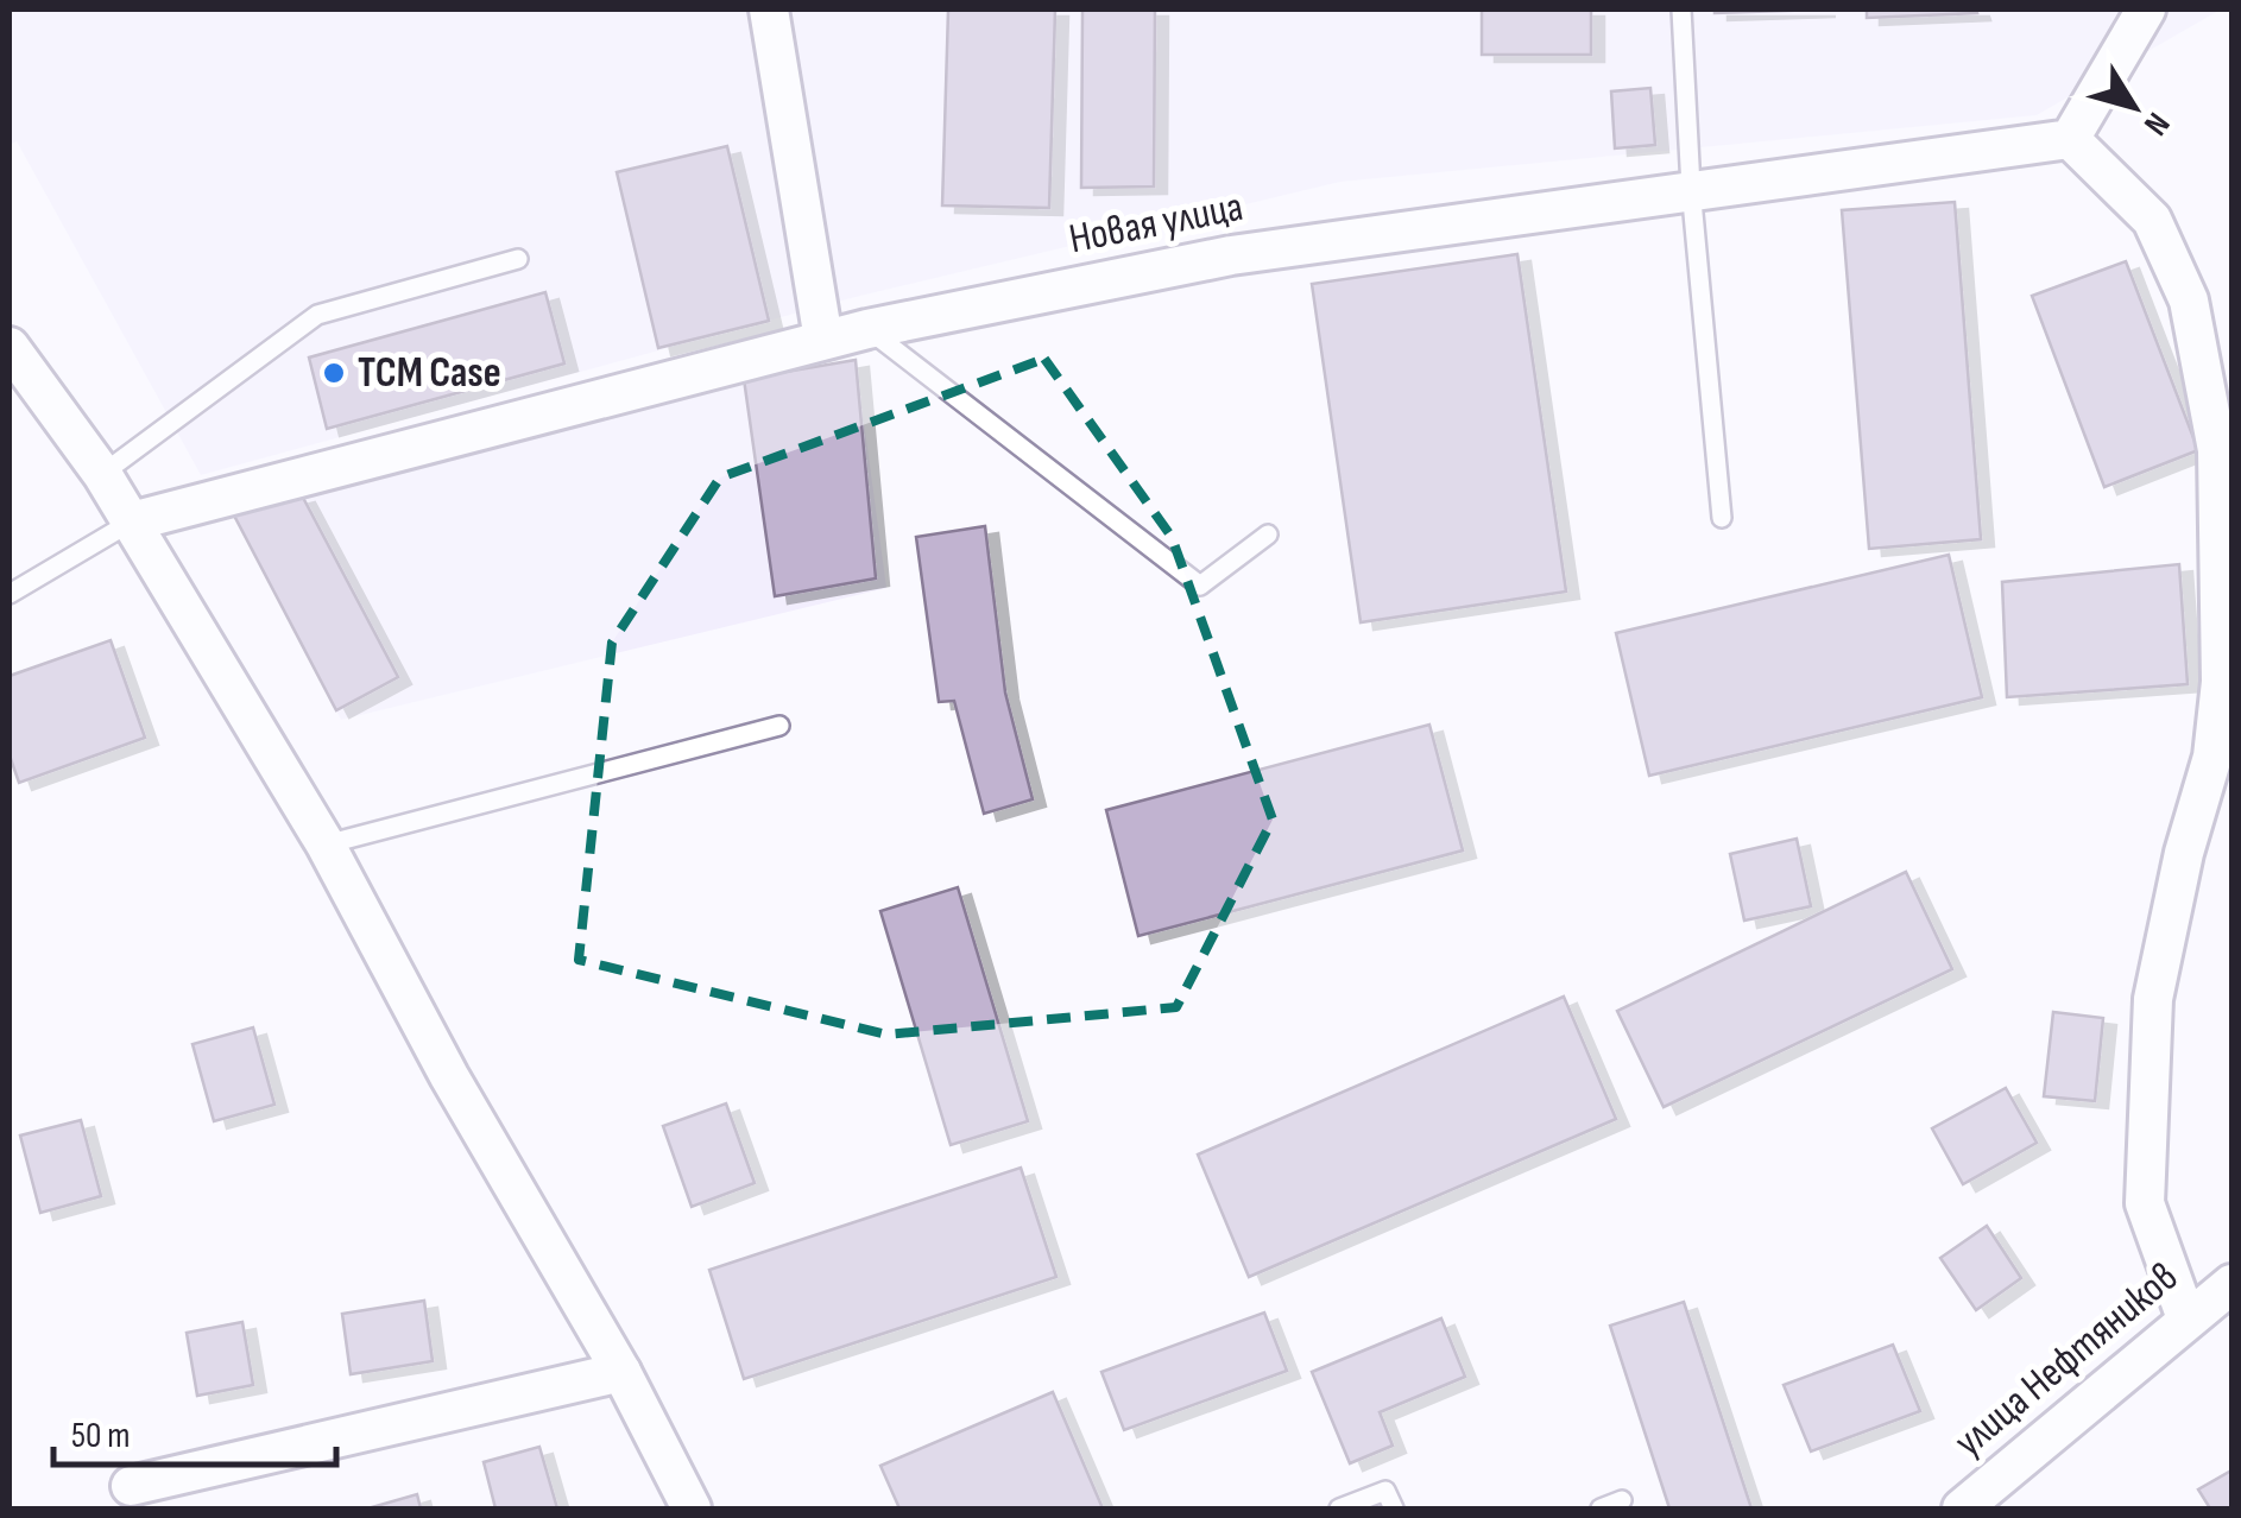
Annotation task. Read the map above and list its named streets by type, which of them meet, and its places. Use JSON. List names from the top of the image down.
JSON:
{
  "streets": {
    "street": ["Новая улица", "улица Нефтяников"]
  },
  "places": ["ТСМ Case"],
  "scale_bar": "50 m",
  "north": "bottom right"
}
